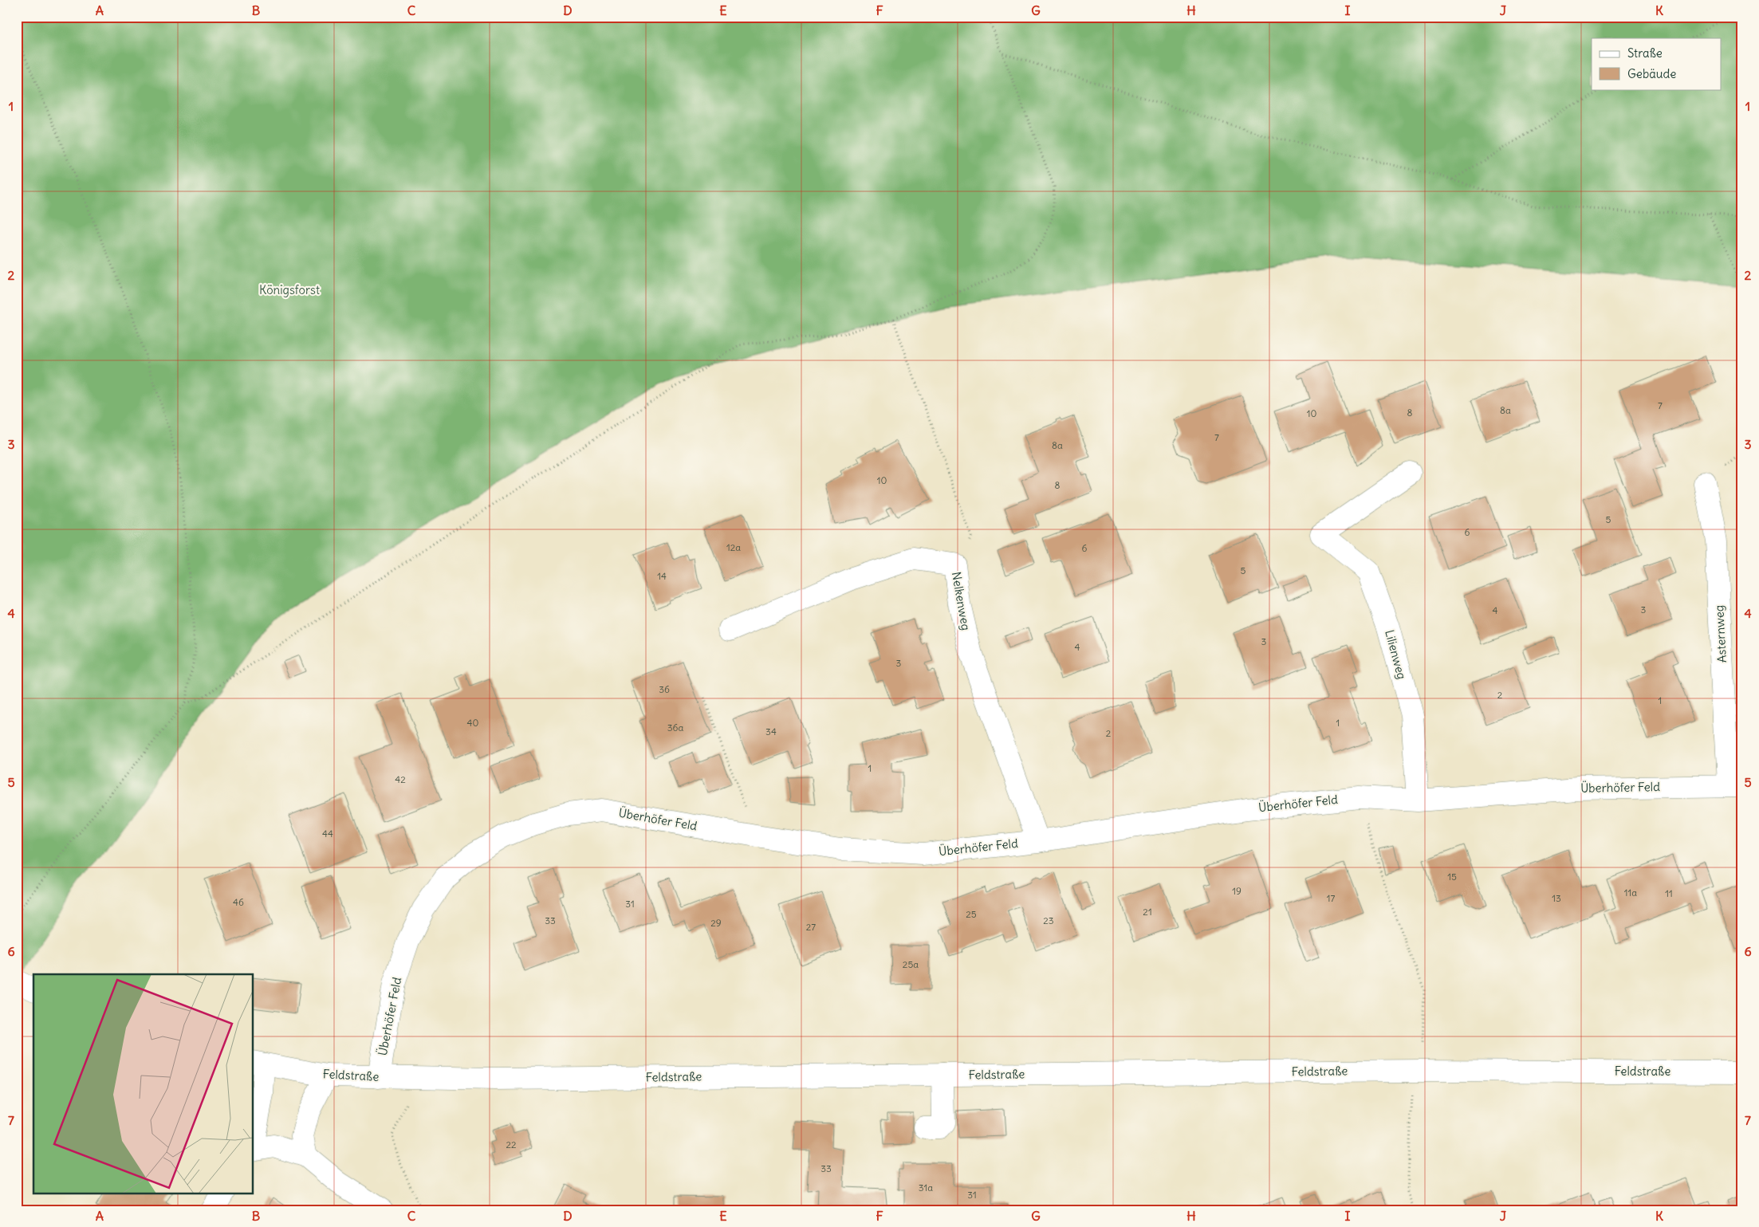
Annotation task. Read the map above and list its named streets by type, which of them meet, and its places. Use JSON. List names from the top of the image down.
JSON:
{
  "streets": {
    "street": [
      "Nelkenweg",
      "Asternweg",
      "Lilienweg",
      "Überhöfer Feld",
      "Feldstraße"
    ]
  },
  "crossings": [
    ["Nelkenweg", "Überhöfer Feld"],
    ["Asternweg", "Überhöfer Feld"],
    ["Lilienweg", "Überhöfer Feld"],
    ["Überhöfer Feld", "Feldstraße"]
  ],
  "parks": ["Königsforst"],
  "house_numbers": [
    "7",
    "8a",
    "8",
    "10",
    "7",
    "8a",
    "10",
    "8",
    "5",
    "6",
    "12a",
    "6",
    "5",
    "14",
    "3",
    "4",
    "3",
    "4",
    "3",
    "36",
    "2",
    "1",
    "40",
    "1",
    "36a",
    "34",
    "2",
    "1",
    "42",
    "44",
    "15",
    "19",
    "11a",
    "11",
    "17",
    "13",
    "46",
    "31",
    "21",
    "25",
    "33",
    "23",
    "29",
    "27",
    "25a",
    "22",
    "33",
    "31a",
    "31"
  ],
  "legend": ["Straße", "Gebäude"],
  "grid": {
    "columns": [
      "A",
      "B",
      "C",
      "D",
      "E",
      "F",
      "G",
      "H",
      "I",
      "J",
      "K"
    ],
    "rows": [
      "1",
      "2",
      "3",
      "4",
      "5",
      "6",
      "7"
    ]
  }
}
